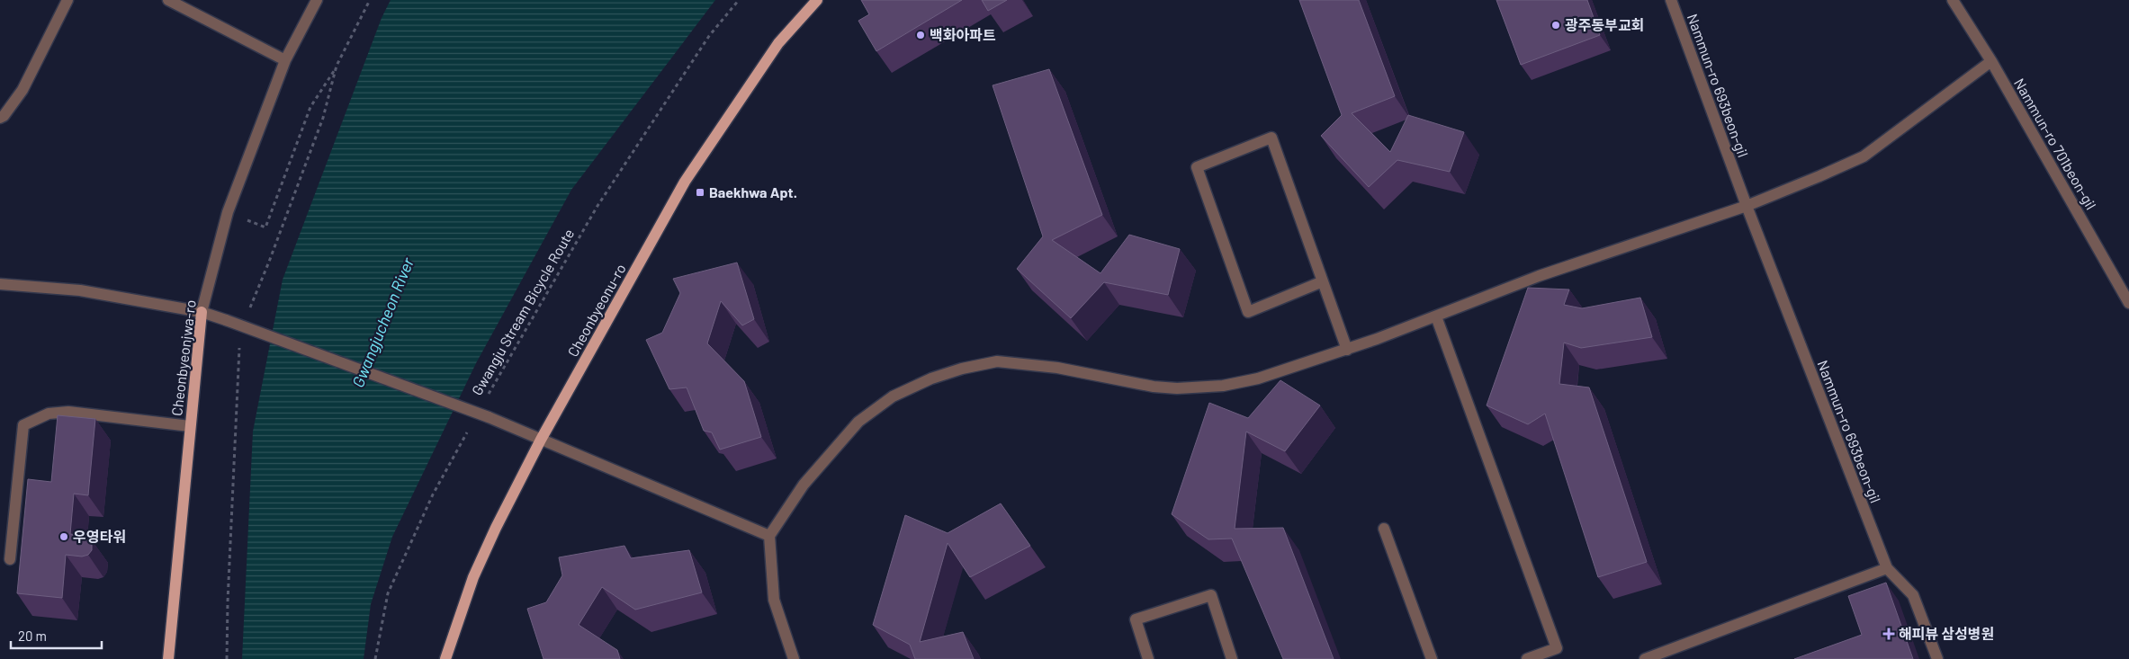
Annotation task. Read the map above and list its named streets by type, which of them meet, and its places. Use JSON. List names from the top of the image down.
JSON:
{
  "streets": {
    "main road": ["Cheonbyeonu-ro", "Cheonbyeonjwa-ro"],
    "street": ["Nammun-ro 693beon-gil", "Nammun-ro 701beon-gil"],
    "path": ["Gwangju Stream Bicycle Route"]
  },
  "water": ["Gwangjucheon River"],
  "places": {
    "other": ["광주동부교회", "백화아파트", "우영타워"],
    "transit": ["Baekhwa Apt."],
    "health": ["해피뷰 삼성병원"]
  },
  "scale_bar": "20 m"
}
